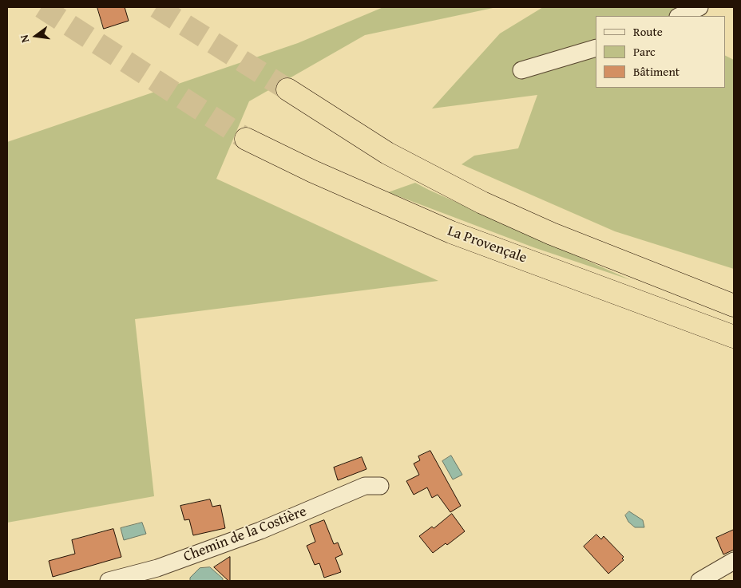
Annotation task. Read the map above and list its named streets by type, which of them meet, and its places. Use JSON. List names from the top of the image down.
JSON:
{
  "streets": {
    "highway": ["La Provençale"],
    "street": ["Chemin de la Costière"]
  },
  "legend": ["Route", "Parc", "Bâtiment"],
  "north": "left"
}
